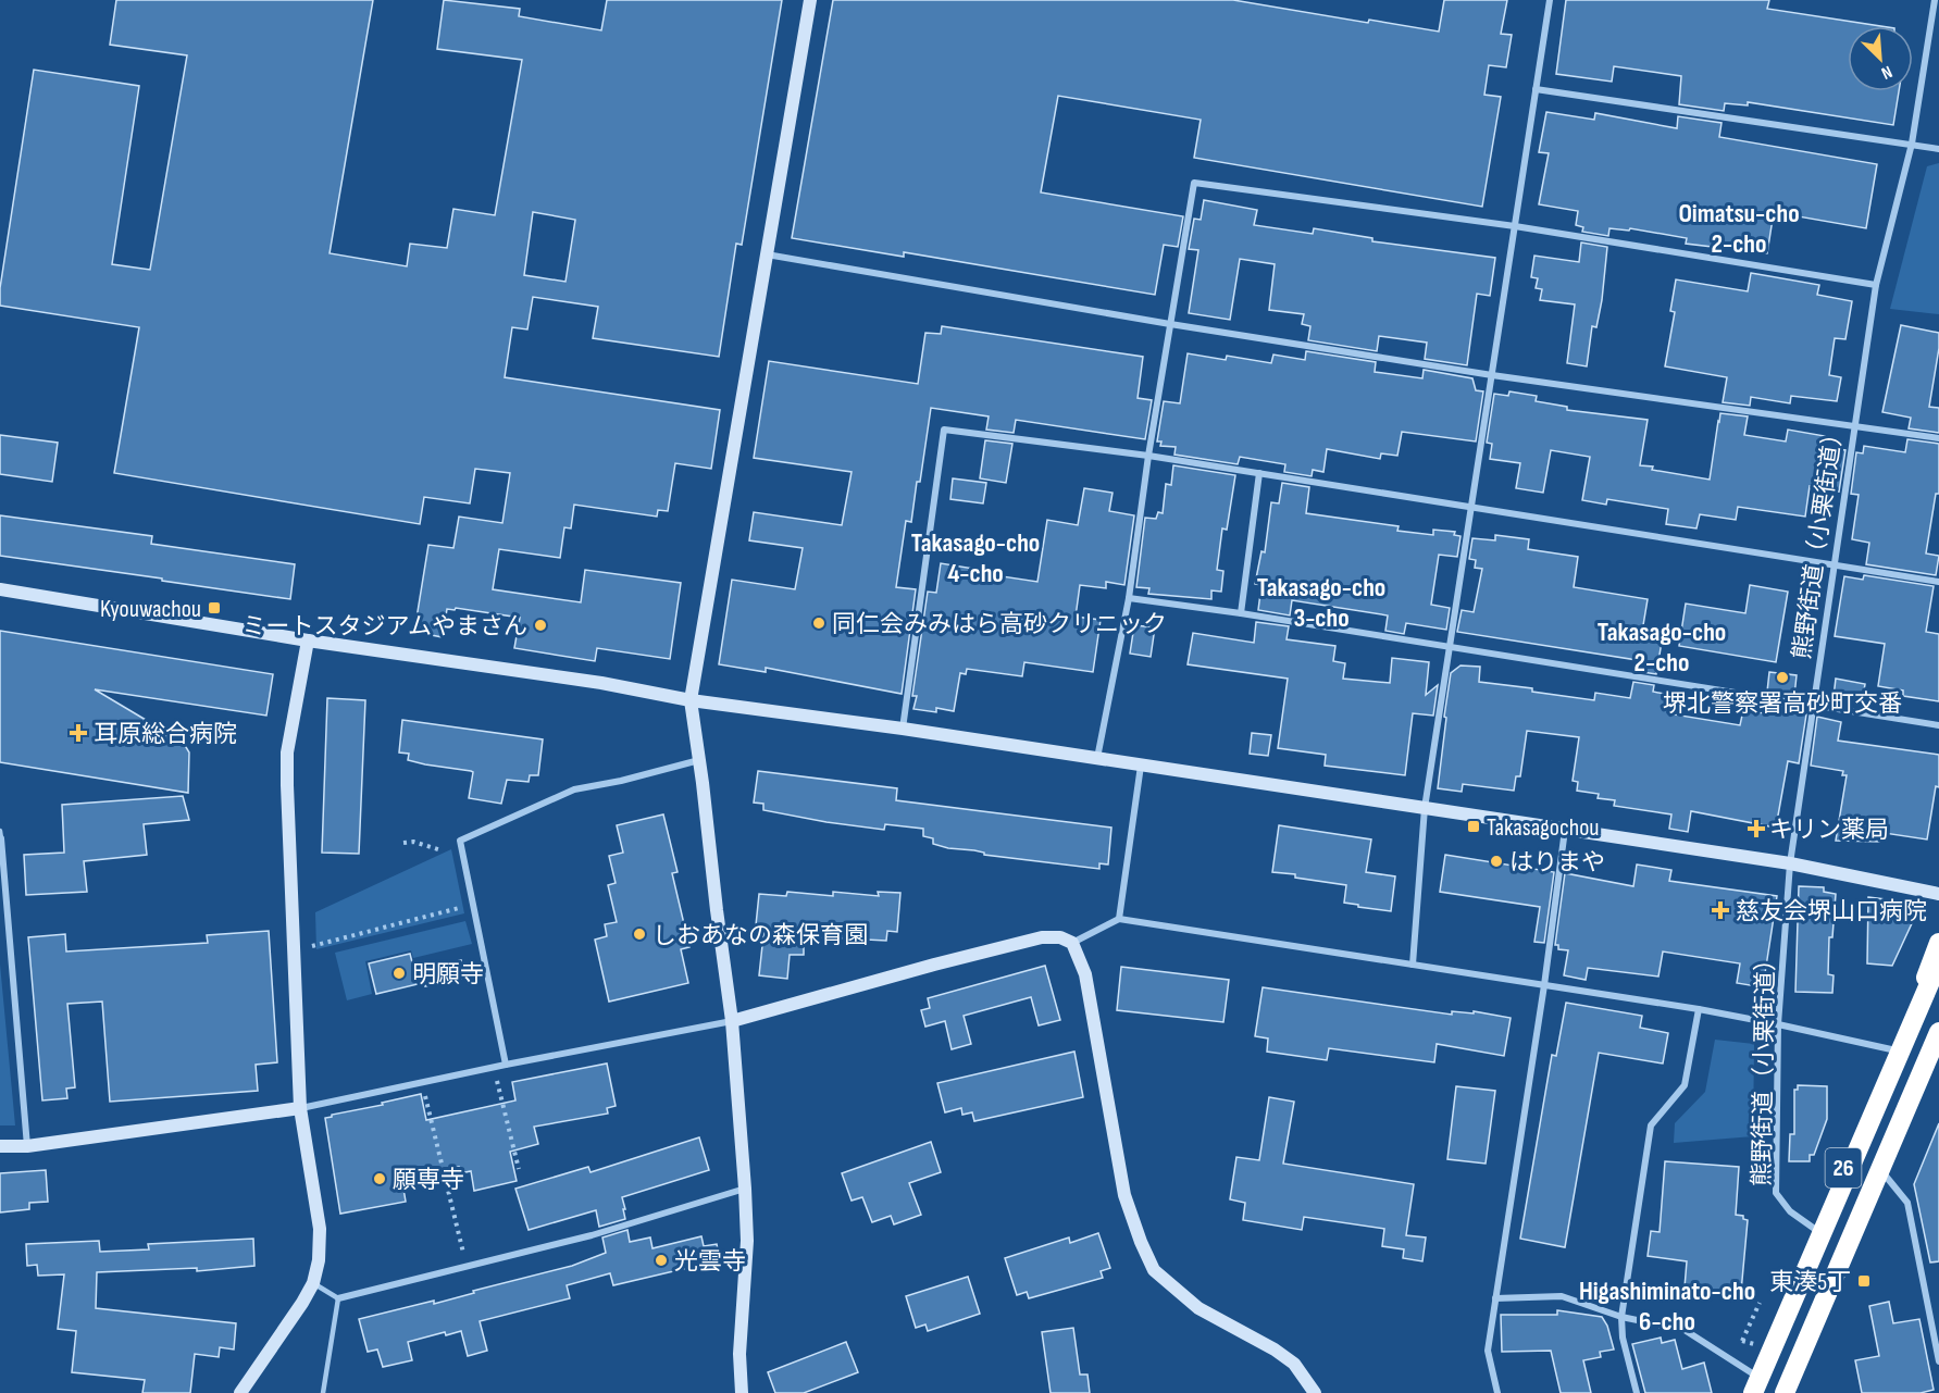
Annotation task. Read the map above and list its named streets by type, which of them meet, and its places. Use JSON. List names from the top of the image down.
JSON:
{
  "streets": {
    "highway": ["26"],
    "street": ["熊野街道（小栗街道）"]
  },
  "crossings": [
    ["熊野街道（小栗街道）", "26"]
  ],
  "districts": [
    "Oimatsu-cho 2-cho",
    "Takasago-cho 4-cho",
    "Takasago-cho 3-cho",
    "Takasago-cho 2-cho",
    "Higashiminato-cho 6-cho"
  ],
  "places": {
    "transit": ["Kyouwachou", "Takasagochou", "東湊5丁"],
    "other": [
      "同仁会みみはら高砂クリニック",
      "ミートスタジアムやまさん",
      "堺北警察署高砂町交番",
      "はりまや",
      "しおあなの森保育園",
      "明願寺",
      "願専寺",
      "光雲寺"
    ],
    "health": ["耳原総合病院", "キリン薬局", "慈友会堺山口病院"]
  },
  "north": "bottom right"
}
